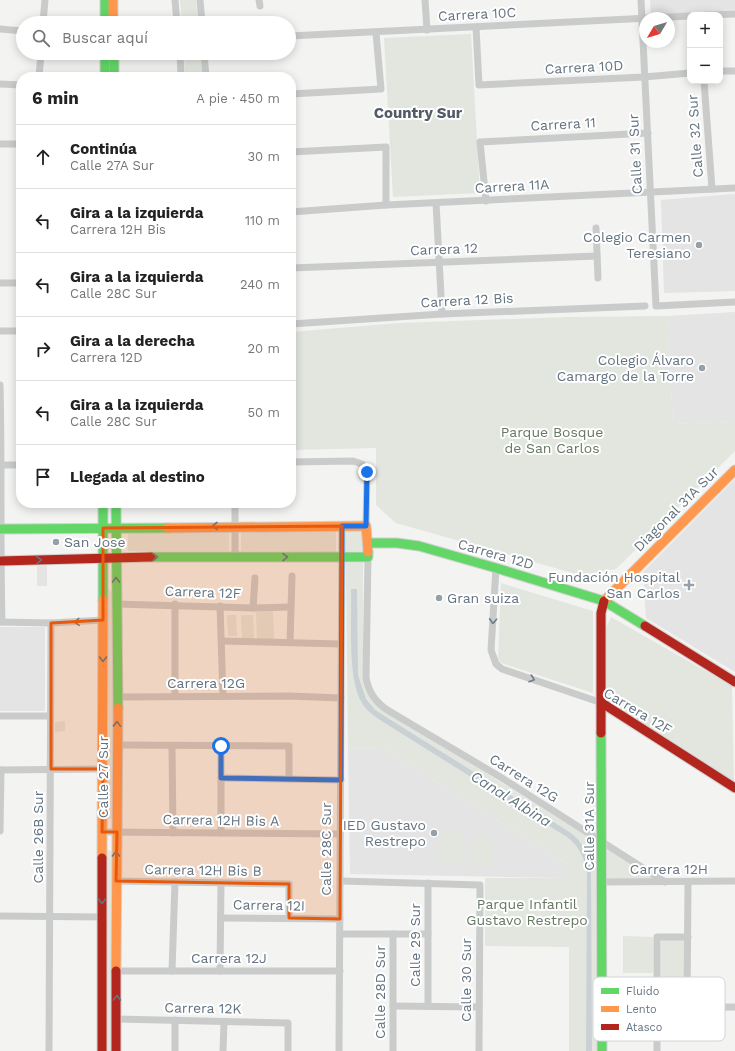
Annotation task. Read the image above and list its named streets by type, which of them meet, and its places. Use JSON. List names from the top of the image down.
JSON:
{
  "streets": {
    "street": [
      "Carrera 10C",
      "Carrera 10D",
      "Carrera 11",
      "Calle 32 Sur",
      "Calle 31 Sur",
      "Carrera 11A",
      "Carrera 12",
      "Carrera 12 Bis",
      "Diagonal 31A Sur",
      "Carrera 12D",
      "Carrera 12F",
      "Carrera 12G",
      "Calle 27 Sur",
      "Carrera 12H Bis A",
      "Calle 31A Sur",
      "Calle 26B Sur",
      "Calle 28C Sur",
      "Carrera 12H",
      "Carrera 12H Bis B",
      "Carrera 12I",
      "Calle 29 Sur",
      "Carrera 12J",
      "Calle 30 Sur",
      "Calle 28D Sur",
      "Carrera 12K"
    ]
  },
  "crossings": [
    ["Carrera 10C", "Carrera 10D"],
    ["Carrera 10D", "Calle 31 Sur"],
    ["Carrera 11", "Calle 31 Sur"],
    ["Carrera 11", "Carrera 11A"],
    ["Calle 32 Sur", "Carrera 11A"],
    ["Calle 31 Sur", "Carrera 11A"],
    ["Diagonal 31A Sur", "Carrera 12D"],
    ["Diagonal 31A Sur", "Calle 31A Sur"],
    ["Carrera 12D", "Carrera 12F"],
    ["Carrera 12D", "Calle 31A Sur"],
    ["Carrera 12F", "Calle 27 Sur"],
    ["Carrera 12F", "Calle 31A Sur"],
    ["Carrera 12G", "Calle 27 Sur"],
    ["Carrera 12G", "Calle 31A Sur"],
    ["Carrera 12G", "Calle 28C Sur"],
    ["Carrera 12G", "Carrera 12H"],
    ["Calle 27 Sur", "Carrera 12H Bis A"],
    ["Calle 27 Sur", "Carrera 12H Bis B"],
    ["Calle 27 Sur", "Carrera 12J"],
    ["Calle 27 Sur", "Carrera 12K"],
    ["Carrera 12H Bis A", "Calle 28C Sur"],
    ["Calle 31A Sur", "Carrera 12H"],
    ["Calle 28C Sur", "Carrera 12I"],
    ["Calle 28C Sur", "Carrera 12J"],
    ["Carrera 12H Bis B", "Carrera 12I"],
    ["Calle 29 Sur", "Calle 30 Sur"]
  ],
  "districts": ["Country Sur"],
  "water": ["Canal Albina"],
  "parks": ["Parque Bosque de San Carlos", "Parque Infantil Gustavo Restrepo"],
  "places": {
    "other": [
      "Colegio Carmen Teresiano",
      "Colegio Álvaro Camargo de la Torre",
      "San Jose",
      "Gran suiza",
      "IED Gustavo Restrepo"
    ],
    "health": ["Fundación Hospital San Carlos"]
  },
  "legend": ["Fluido", "Lento", "Atasco"],
  "north": "bottom left",
  "page": {
    "map_buttons": ["+", "−"],
    "search": "Buscar aquí",
    "heading": ["6 min", "A pie · 450 m"],
    "list": [
      ["Continúa", "Calle 27A Sur", "30 m"],
      ["Gira a la izquierda", "Carrera 12H Bis", "110 m"],
      ["Gira a la izquierda", "Calle 28C Sur", "240 m"],
      ["Gira a la derecha", "Carrera 12D", "20 m"],
      ["Gira a la izquierda", "Calle 28C Sur", "50 m"],
      "Llegada al destino"
    ]
  }
}
